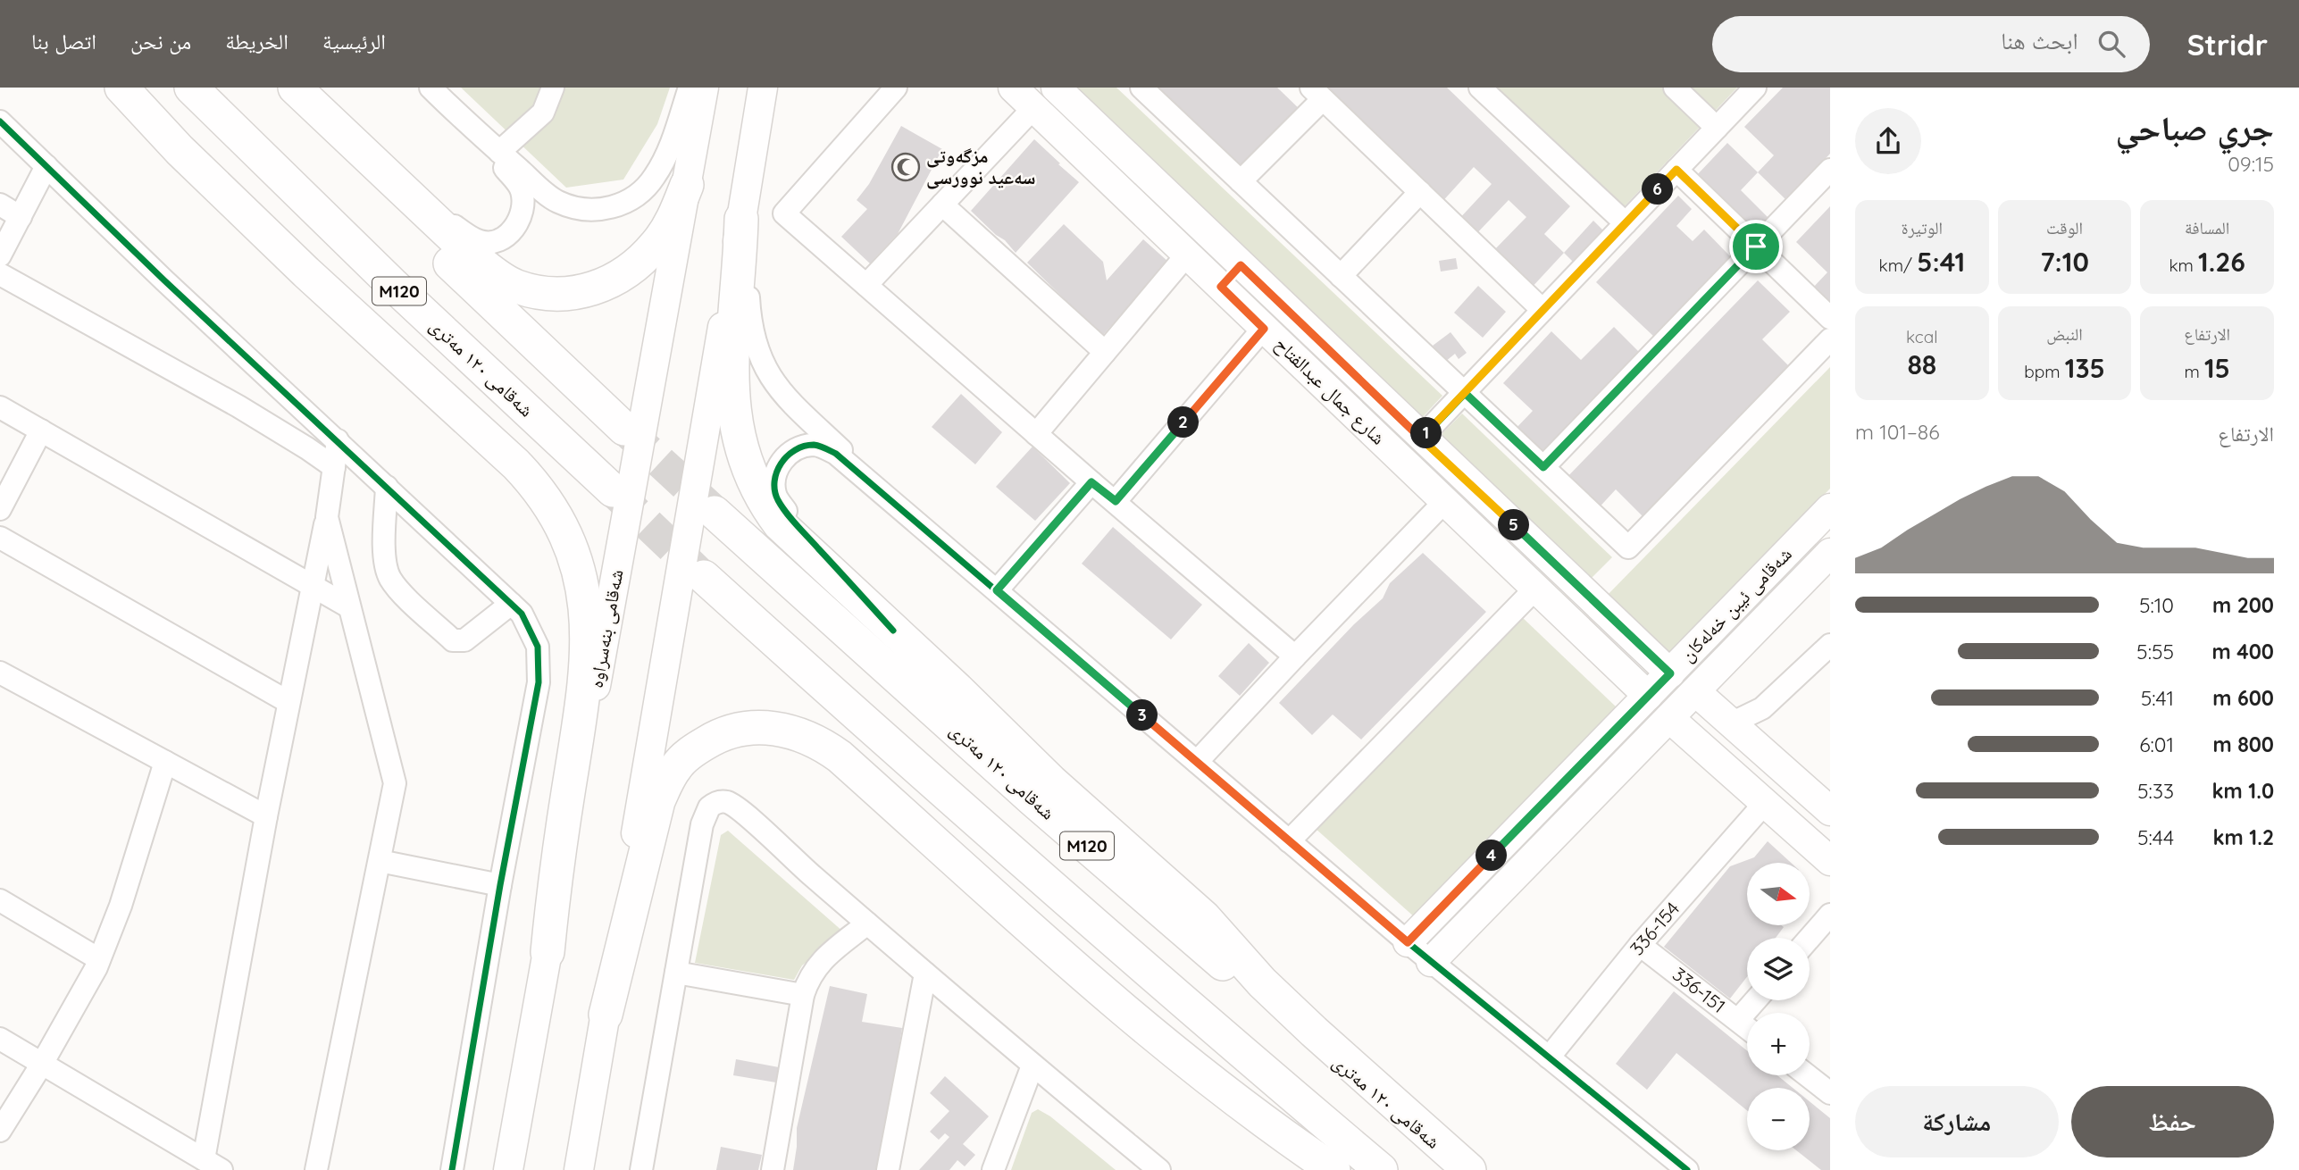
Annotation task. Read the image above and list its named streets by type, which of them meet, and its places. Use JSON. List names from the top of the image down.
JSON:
{
  "streets": {
    "highway": ["M120", "شەقامی ١٢٠ مەتری"],
    "main road": ["شارع جمال عبدالفتاح", "شەقامی ئیبن خەلەکان", "شەقامی بنەسراوە"],
    "street": ["336-154", "336-151"]
  },
  "crossings": [
    ["شارع جمال عبدالفتاح", "شەقامی ئیبن خەلەکان"],
    ["336-154", "336-151"]
  ],
  "places": {
    "mosque": ["مزگەوتی سەعید نوورسی"]
  },
  "north": "right",
  "page": {
    "header": "Stridr",
    "search": "ابحث هنا",
    "nav": [
      "الرئيسية",
      "الخريطة",
      "من نحن",
      "اتصل بنا"
    ],
    "heading": ["جري صباحي", "09:15"],
    "pins": [
      "6",
      "2",
      "1",
      "5",
      "3",
      "4"
    ],
    "stats": [
      ["المسافة", "1.26 km"],
      ["الوقت", "7:10"],
      ["الوتيرة", "5:41 /km"],
      ["الارتفاع", "15 m"],
      ["النبض", "135 bpm"],
      ["kcal", "88"]
    ],
    "chart": ["الارتفاع", "86–101 m"],
    "list": [
      {
        "name": "200 m",
        "note": "5:10"
      },
      {
        "name": "400 m",
        "note": "5:55"
      },
      {
        "name": "600 m",
        "note": "5:41"
      },
      {
        "name": "800 m",
        "note": "6:01"
      },
      {
        "name": "1.0 km",
        "note": "5:33"
      },
      {
        "name": "1.2 km",
        "note": "5:44"
      }
    ],
    "map_buttons": ["+", "−"],
    "buttons": ["حفظ", "مشاركة"]
  }
}
